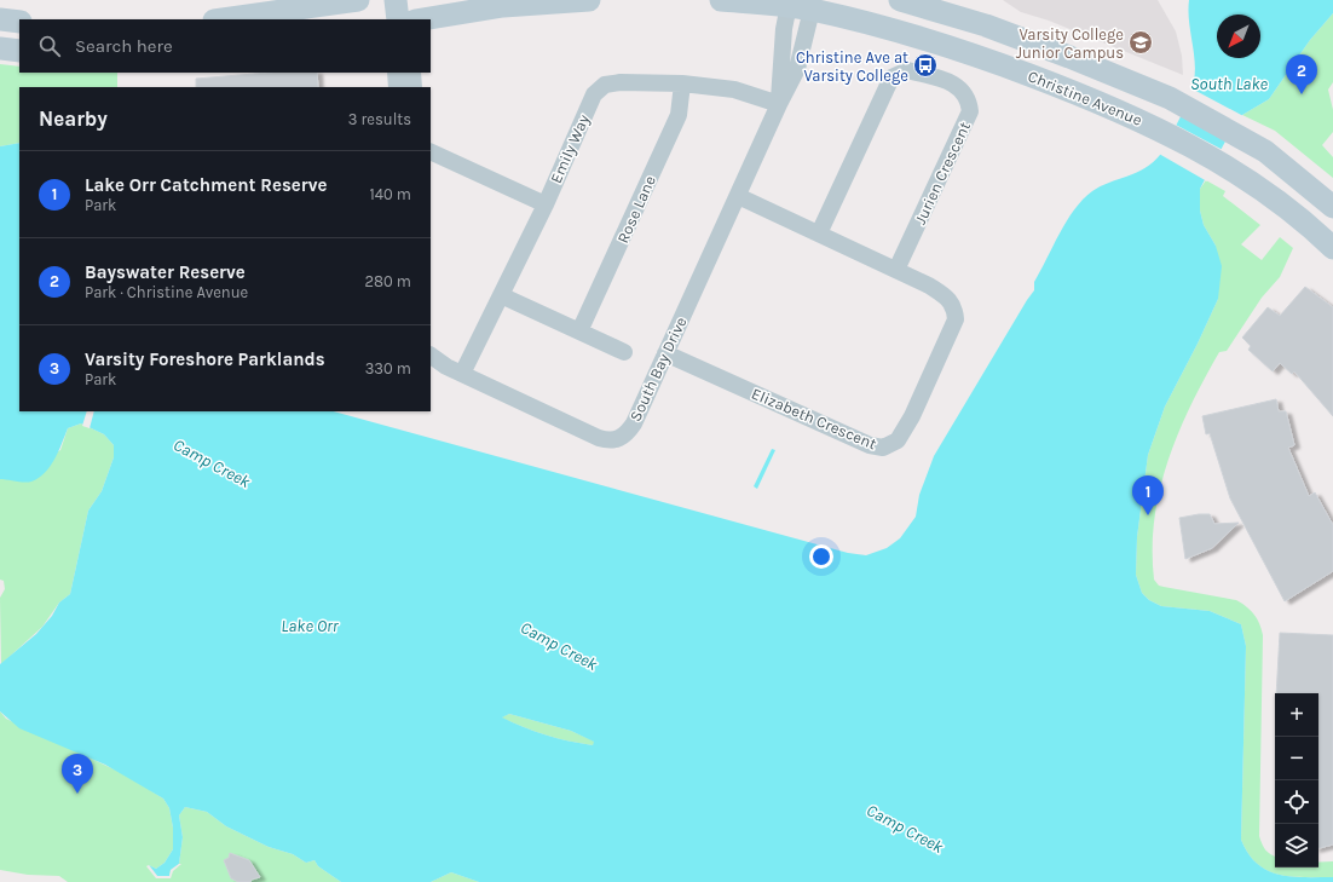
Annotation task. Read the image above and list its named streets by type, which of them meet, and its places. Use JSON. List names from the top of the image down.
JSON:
{
  "streets": {
    "main road": ["Christine Avenue"],
    "street": [
      "Emily Way",
      "Jurien Crescent",
      "Rose Lane",
      "South Bay Drive",
      "Elizabeth Crescent"
    ]
  },
  "crossings": [
    ["Christine Avenue", "South Bay Drive"],
    ["Emily Way", "Rose Lane"],
    ["Emily Way", "South Bay Drive"],
    ["Jurien Crescent", "Elizabeth Crescent"],
    ["South Bay Drive", "Elizabeth Crescent"]
  ],
  "water": ["South Lake", "Camp Creek", "Lake Orr"],
  "places": {
    "school or university": ["Varsity College Junior Campus"],
    "bus stop": ["Christine Ave at Varsity College"]
  },
  "north": "bottom left",
  "page": {
    "search": "Search here",
    "pins": ["2", "1", "3"],
    "heading": ["Nearby", "3 results"],
    "list": [
      {
        "mark": "1",
        "name": "Lake Orr Catchment Reserve",
        "note": "Park",
        "value": "140 m"
      },
      {
        "mark": "2",
        "name": "Bayswater Reserve",
        "note": "Park · Christine Avenue",
        "value": "280 m"
      },
      {
        "mark": "3",
        "name": "Varsity Foreshore Parklands",
        "note": "Park",
        "value": "330 m"
      }
    ],
    "map_buttons": ["+", "−"]
  }
}
